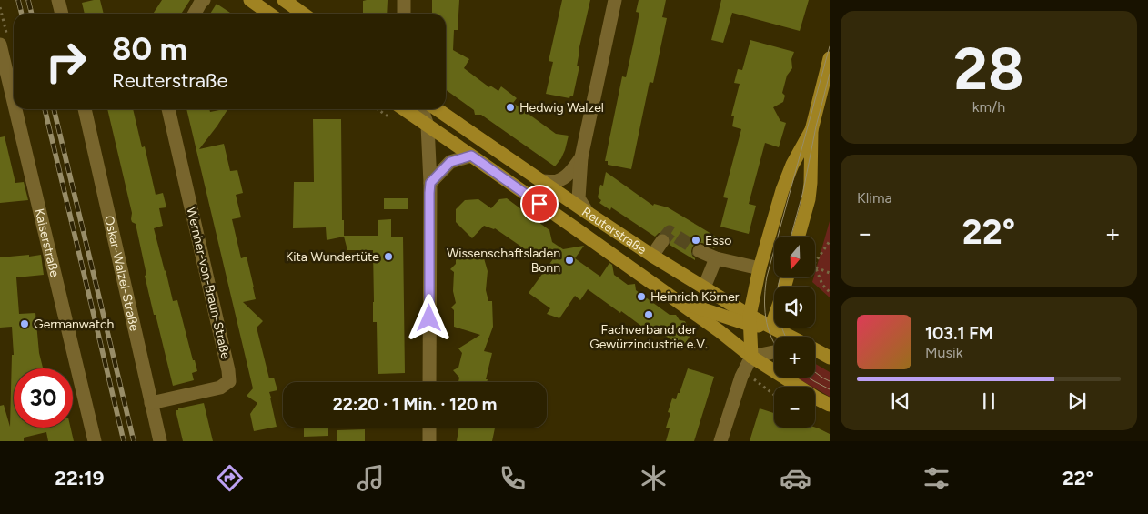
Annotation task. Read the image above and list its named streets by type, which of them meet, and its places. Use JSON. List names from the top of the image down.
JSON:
{
  "streets": {
    "main road": ["Reuterstraße"],
    "street": ["Kaiserstraße", "Oskar-Walzel-Straße", "Wernher-von-Braun-Straße"]
  },
  "crossings": [
    ["Oskar-Walzel-Straße", "Wernher-von-Braun-Straße"]
  ],
  "places": [
    "Hedwig Walzel",
    "Esso",
    "Kita Wundertüte",
    "Wissenschaftsladen Bonn",
    "Heinrich Körner",
    "Fachverband der Gewürzindustrie e.V.",
    "Germanwatch"
  ],
  "north": "bottom",
  "page": {
    "tile": [
      ["28", "km/h"],
      "Klima"
    ],
    "turn": ["80 m", "Reuterstraße"],
    "heat": ["−", "22°", "+"],
    "map_buttons": ["+", "−"],
    "song": ["103.1 FM", "Musik"],
    "limit": "30",
    "trip": "22:20 · 1 Min. · 120 m",
    "tabs": ["22:19", "22°"]
  }
}
